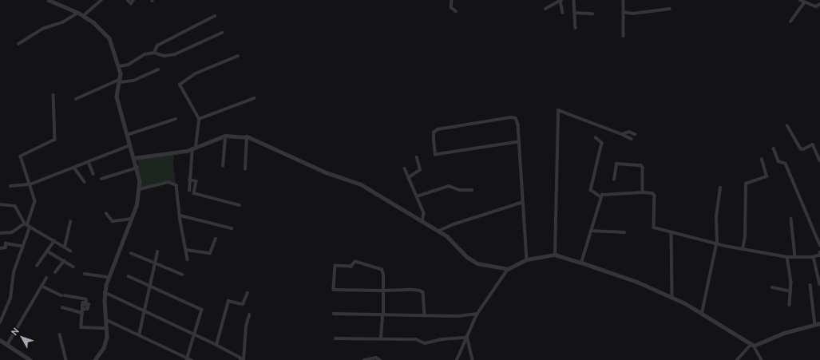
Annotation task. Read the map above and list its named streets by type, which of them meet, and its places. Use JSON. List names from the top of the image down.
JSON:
{
  "north": "top left"
}
